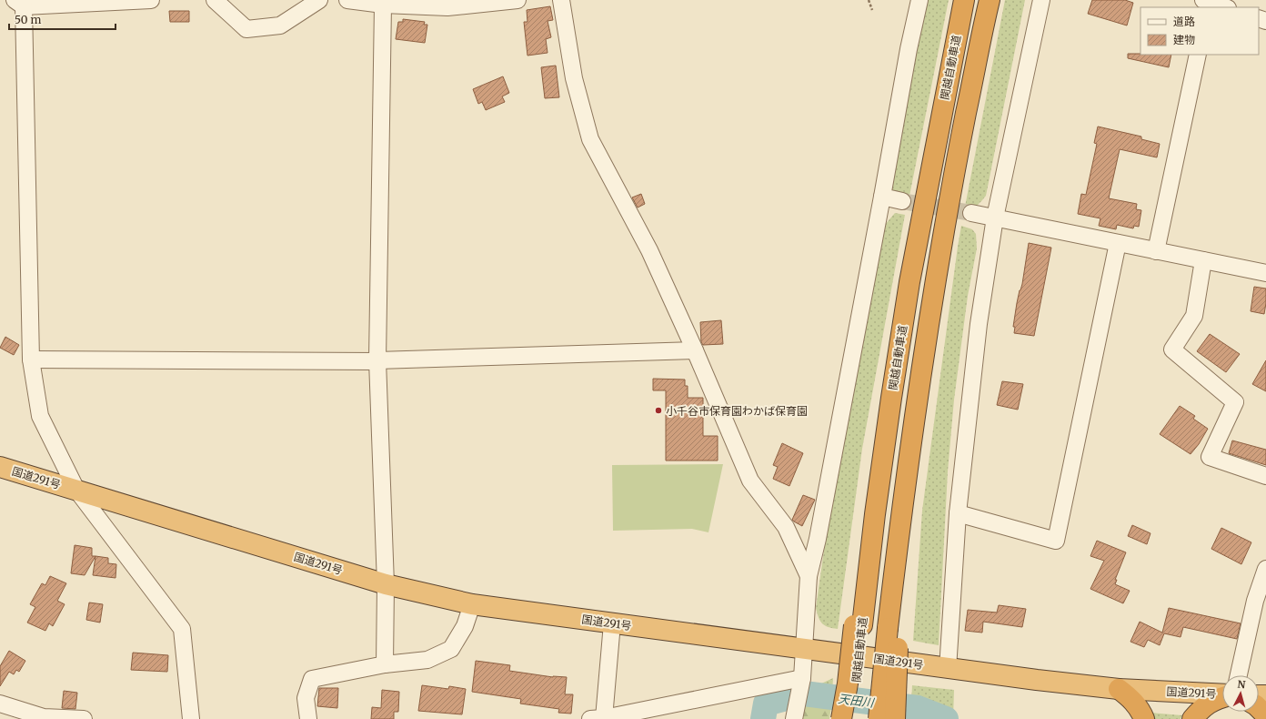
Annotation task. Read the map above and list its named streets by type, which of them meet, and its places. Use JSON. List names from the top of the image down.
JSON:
{
  "streets": {
    "highway": ["関越自動車道", "国道291号"]
  },
  "water": ["天田川"],
  "places": ["小千谷市保育園わかば保育園"],
  "legend": ["道路", "建物"],
  "scale_bar": "50 m",
  "north": "top"
}
